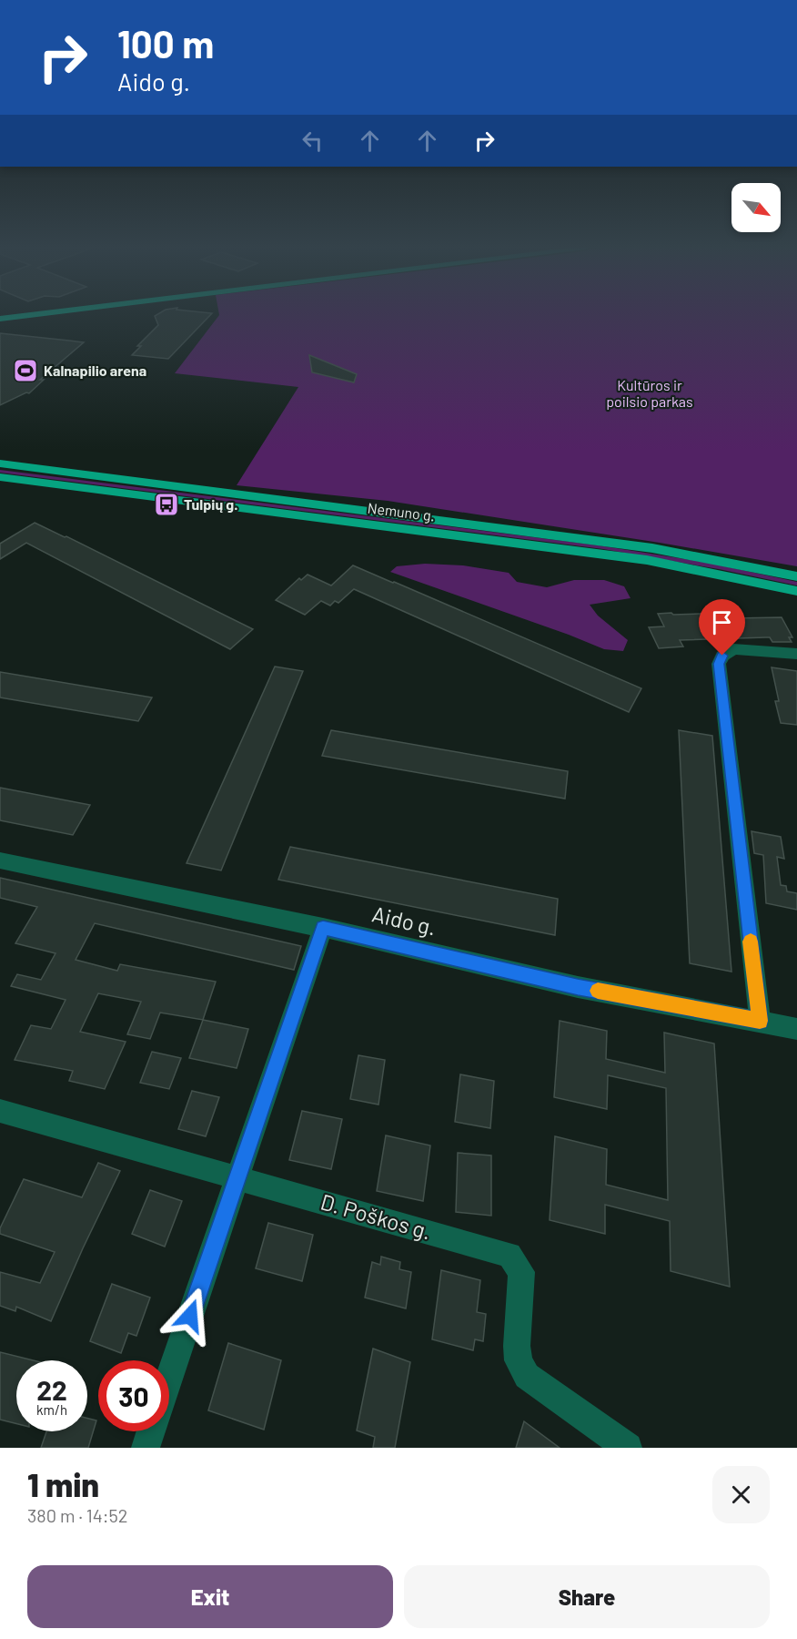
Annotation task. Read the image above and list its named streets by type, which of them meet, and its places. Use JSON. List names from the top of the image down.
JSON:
{
  "streets": {
    "main road": ["Nemuno g."],
    "street": ["Aido g.", "D. Poškos g."]
  },
  "parks": ["Kultūros ir poilsio parkas"],
  "places": {
    "sports": ["Kalnapilio arena"],
    "bus stop": ["Tulpių g."]
  },
  "north": "bottom right",
  "page": {
    "turn": ["100 m", "Aido g."],
    "speed": "22 km/h",
    "limit": "30",
    "heading": ["1 min", "380 m · 14:52"],
    "buttons": ["Exit", "Share"]
  }
}
